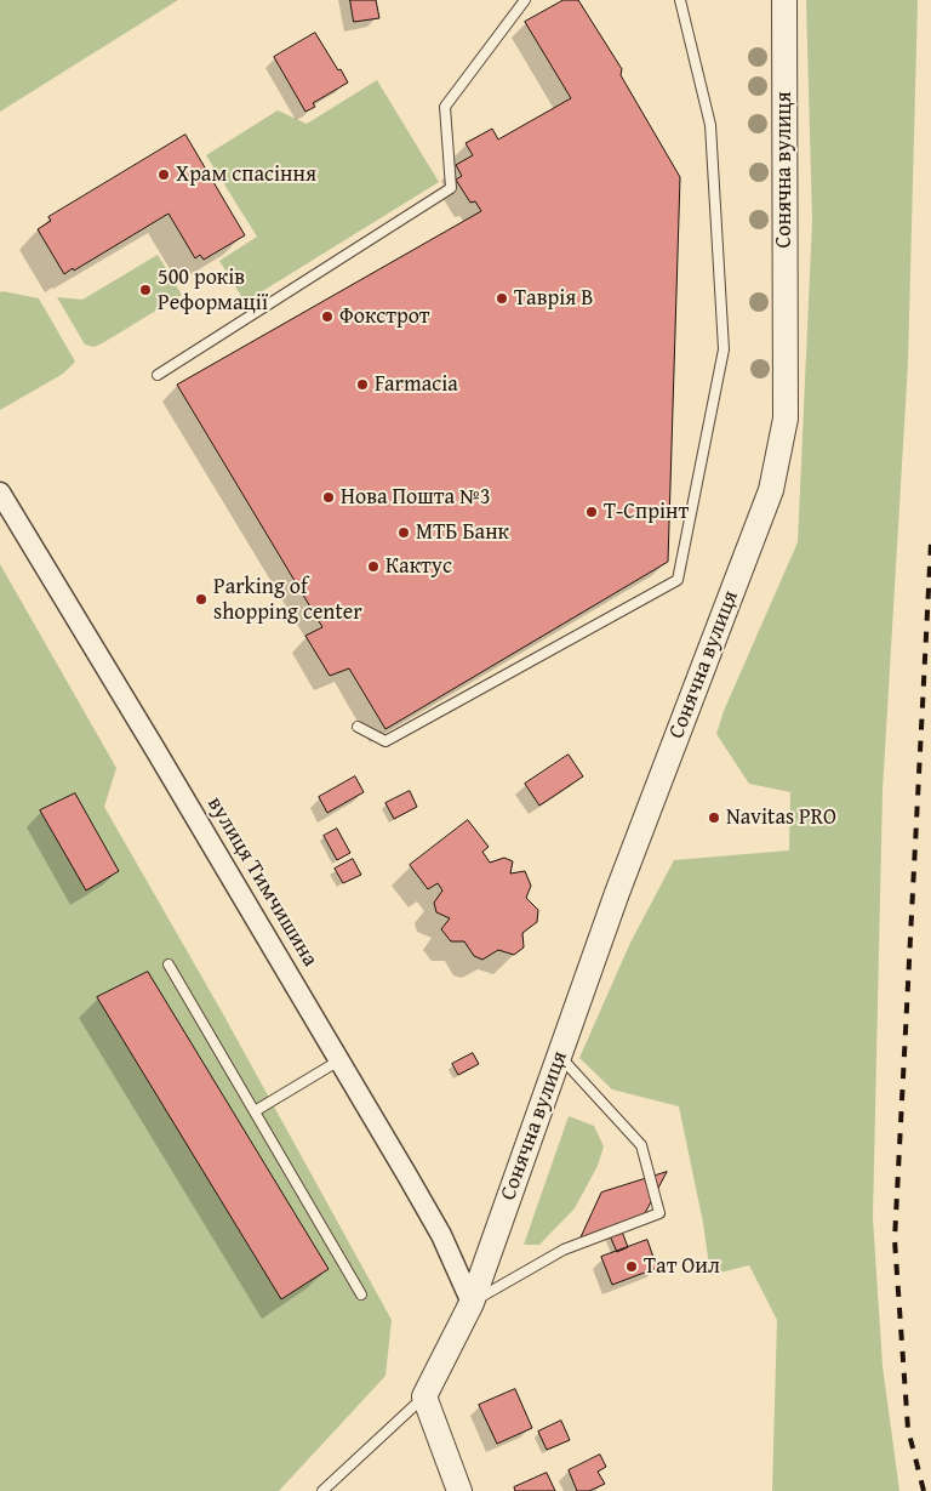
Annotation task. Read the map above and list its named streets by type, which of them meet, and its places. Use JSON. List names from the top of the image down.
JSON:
{
  "streets": {
    "street": ["Сонячна вулиця", "вулиця Тимчишина"]
  },
  "crossings": [
    ["Сонячна вулиця", "вулиця Тимчишина"]
  ],
  "places": [
    "Храм спасіння",
    "500 років Реформації",
    "Таврія В",
    "Фокстрот",
    "Farmacia",
    "Нова Пошта №3",
    "Т-Спрінт",
    "МТБ Банк",
    "Кактус",
    "Parking of shopping center",
    "Navitas PRO",
    "Тат Оил"
  ]
}
